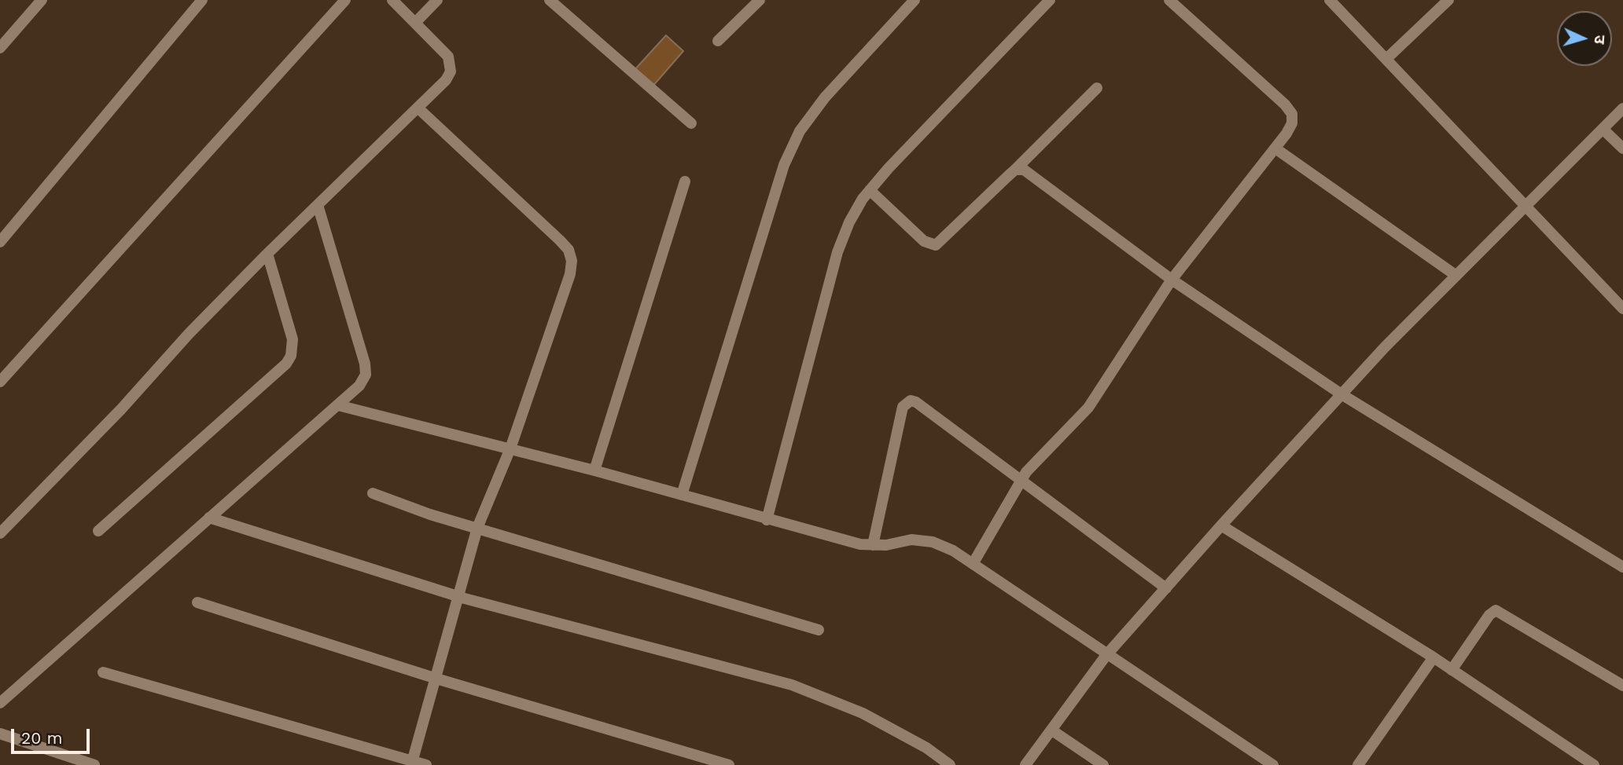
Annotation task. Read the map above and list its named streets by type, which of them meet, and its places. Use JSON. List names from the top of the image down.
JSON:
{
  "scale_bar": "20 m",
  "north": "right"
}
